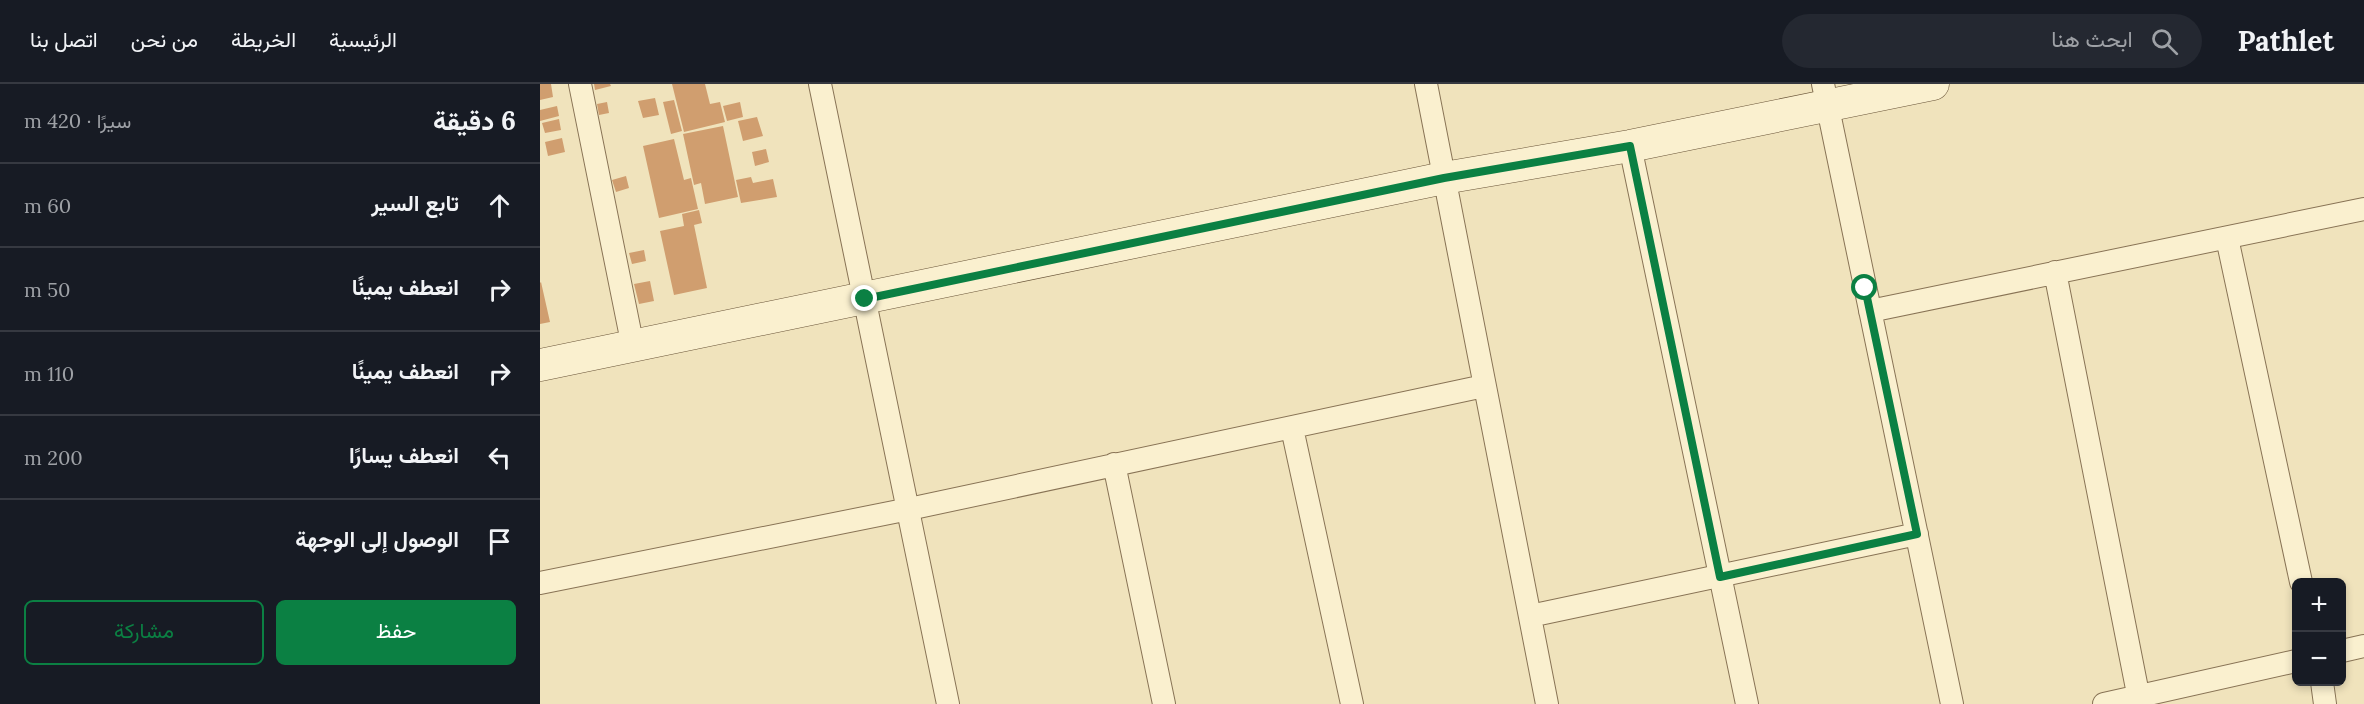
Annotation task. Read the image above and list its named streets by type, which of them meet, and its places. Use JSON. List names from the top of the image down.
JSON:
{
  "page": {
    "header": "Pathlet",
    "search": "ابحث هنا",
    "nav": [
      "الرئيسية",
      "الخريطة",
      "من نحن",
      "اتصل بنا"
    ],
    "heading": ["6 دقيقة", "سيرًا · 420 m"],
    "list": [
      ["تابع السير", "60 m"],
      ["انعطف يمينًا", "50 m"],
      ["انعطف يمينًا", "110 m"],
      ["انعطف يسارًا", "200 m"],
      "الوصول إلى الوجهة"
    ],
    "map_buttons": ["+", "−"],
    "buttons": ["حفظ", "مشاركة"]
  }
}
